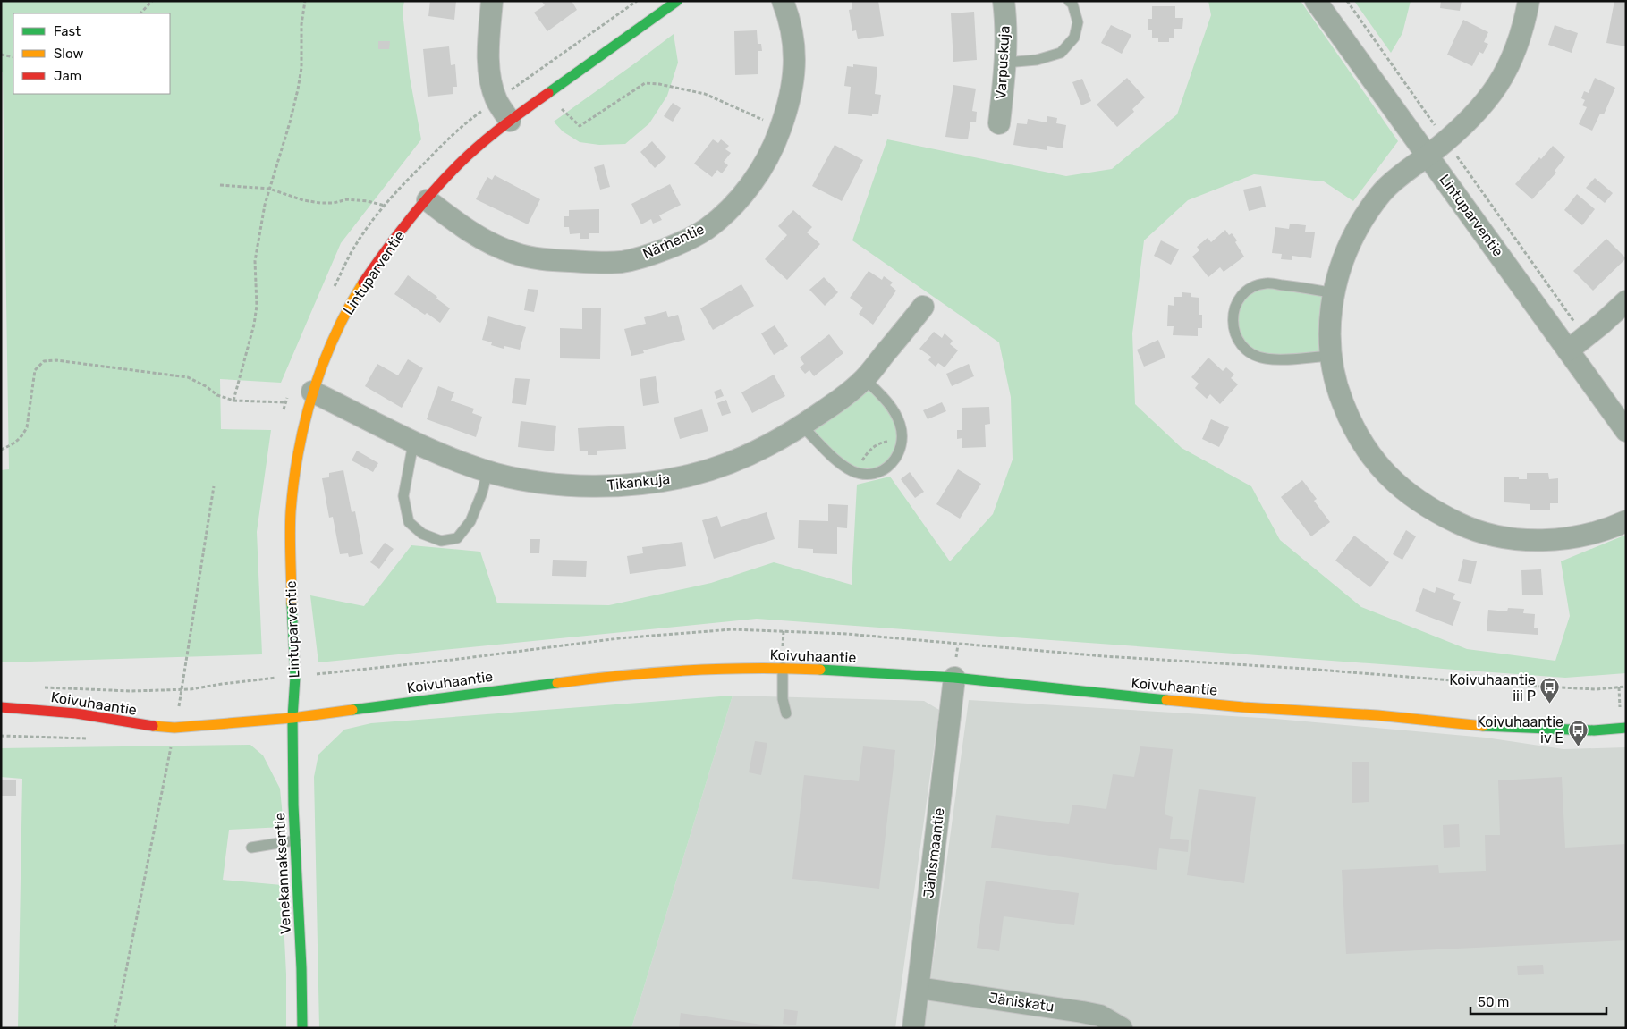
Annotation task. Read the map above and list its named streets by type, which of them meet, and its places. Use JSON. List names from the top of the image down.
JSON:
{
  "streets": {
    "street": [
      "Varpuskuja",
      "Lintuparventie",
      "Närhentie",
      "Tikankuja",
      "Koivuhaantie",
      "Jänismaantie",
      "Venekannaksentie",
      "Jäniskatu"
    ]
  },
  "crossings": [
    ["Lintuparventie", "Närhentie"],
    ["Lintuparventie", "Tikankuja"],
    ["Lintuparventie", "Koivuhaantie"],
    ["Lintuparventie", "Venekannaksentie"],
    ["Koivuhaantie", "Jänismaantie"],
    ["Koivuhaantie", "Venekannaksentie"],
    ["Jänismaantie", "Jäniskatu"]
  ],
  "places": {
    "bus stop": ["Koivuhaantie iii P", "Koivuhaantie iv E"]
  },
  "legend": ["Fast", "Slow", "Jam"],
  "scale_bar": "50 m"
}
